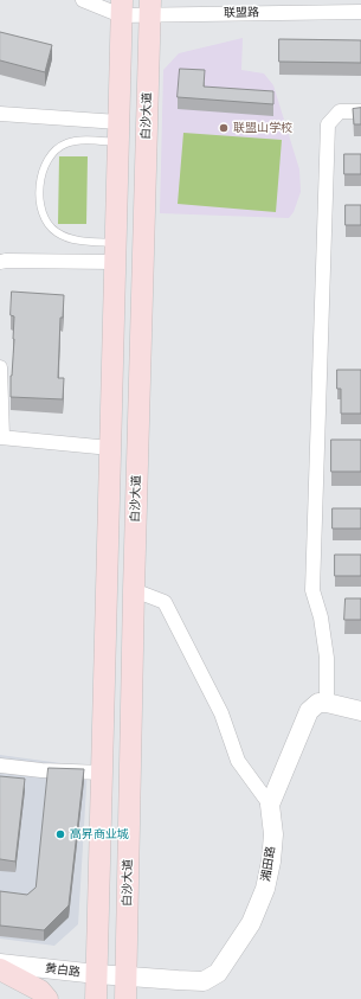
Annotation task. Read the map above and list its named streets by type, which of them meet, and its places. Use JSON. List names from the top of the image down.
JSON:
{
  "streets": {
    "main road": ["白沙大道"],
    "street": ["联盟路", "湘田路", "黄白路"]
  },
  "crossings": [
    ["联盟路", "白沙大道"],
    ["白沙大道", "湘田路"],
    ["白沙大道", "黄白路"],
    ["湘田路", "黄白路"]
  ],
  "places": ["联盟山学校", "高昇商业城"]
}
